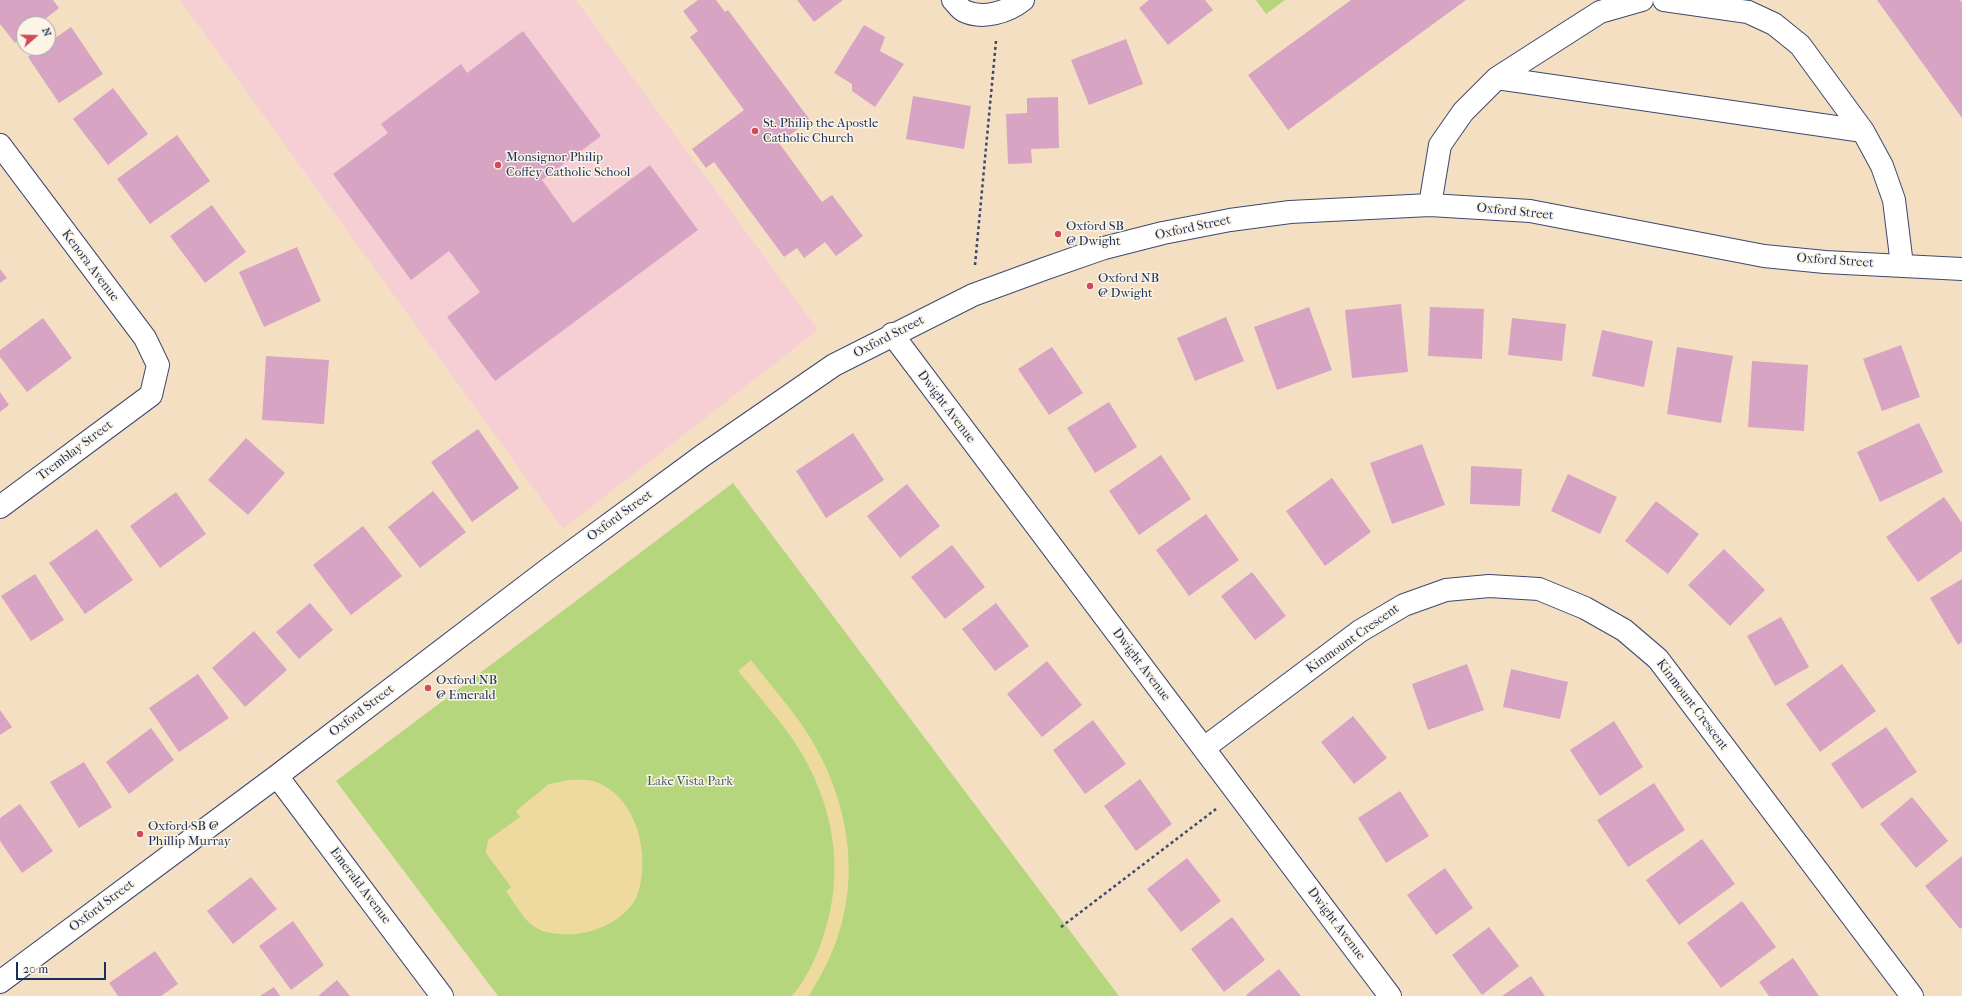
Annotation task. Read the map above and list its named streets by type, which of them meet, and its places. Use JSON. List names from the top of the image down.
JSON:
{
  "streets": {
    "street": [
      "Oxford Street",
      "Kenora Avenue",
      "Dwight Avenue",
      "Tremblay Street",
      "Kinmount Crescent",
      "Emerald Avenue"
    ]
  },
  "crossings": [
    ["Oxford Street", "Dwight Avenue"],
    ["Oxford Street", "Emerald Avenue"],
    ["Kenora Avenue", "Tremblay Street"],
    ["Dwight Avenue", "Kinmount Crescent"]
  ],
  "parks": ["Lake Vista Park"],
  "places": [
    "St. Philip the Apostle Catholic Church",
    "Monsignor Philip Coffey Catholic School",
    "Oxford SB @ Dwight",
    "Oxford NB @ Dwight",
    "Oxford NB @ Emerald",
    "Oxford SB @ Phillip Murray"
  ],
  "scale_bar": "20 m",
  "north": "right"
}
